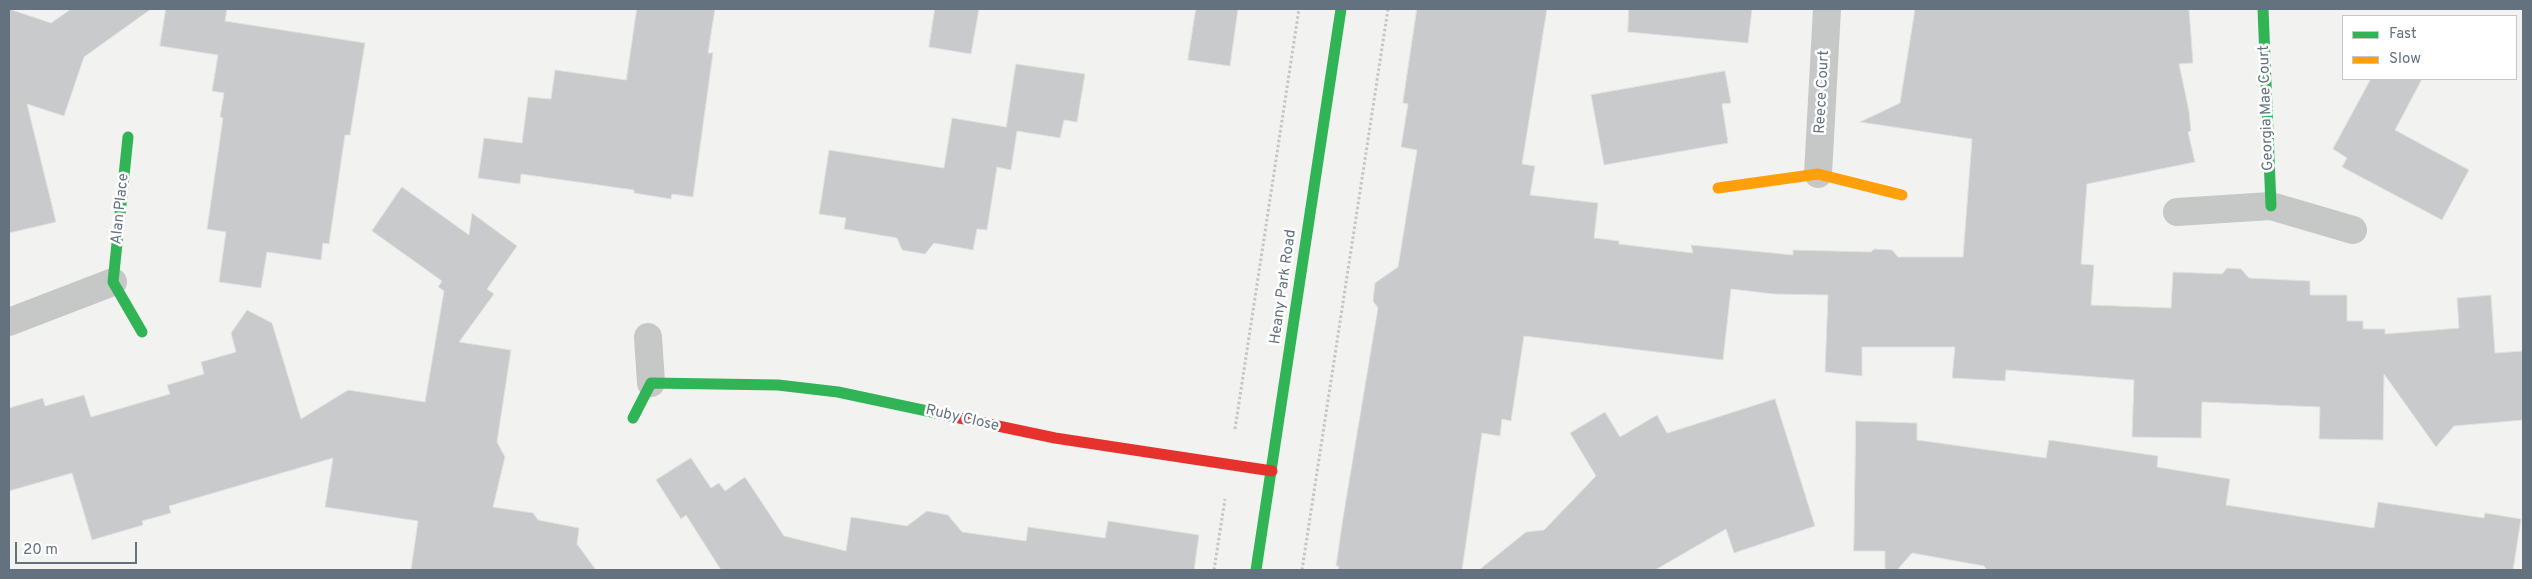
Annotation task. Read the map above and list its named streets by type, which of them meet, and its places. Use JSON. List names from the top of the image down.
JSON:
{
  "streets": {
    "street": [
      "Reece Court",
      "Georgia Mae Court",
      "Alan Place",
      "Heany Park Road",
      "Ruby Close"
    ]
  },
  "crossings": [
    ["Heany Park Road", "Ruby Close"]
  ],
  "legend": ["Fast", "Slow"],
  "scale_bar": "20 m"
}
